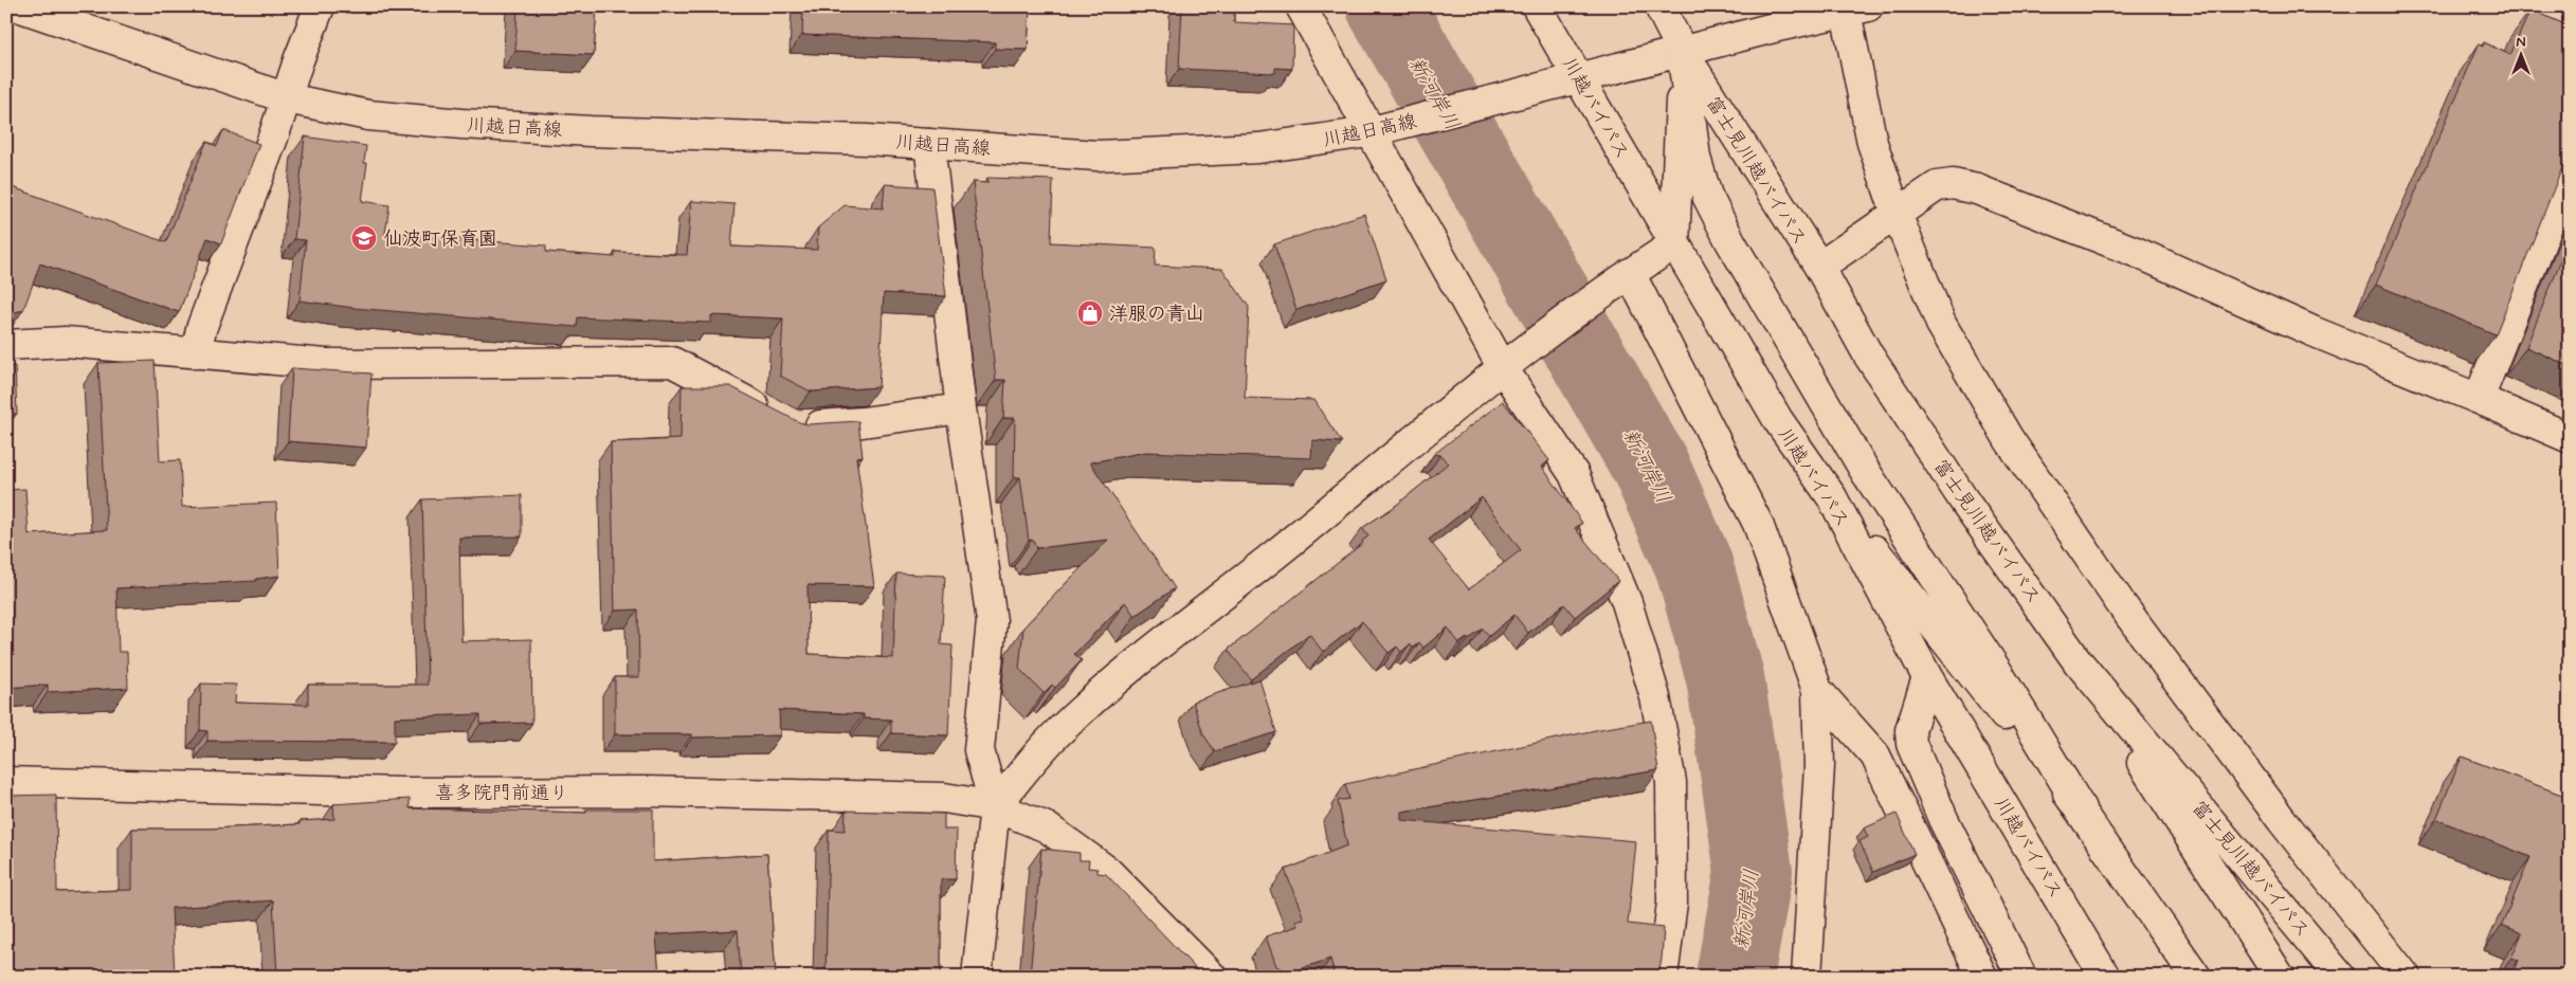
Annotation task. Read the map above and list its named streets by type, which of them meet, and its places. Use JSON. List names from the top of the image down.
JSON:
{
  "streets": {
    "main road": [
      "川越バイパス",
      "川越日高線",
      "富士見川越バイパス",
      "喜多院門前通り"
    ]
  },
  "crossings": [
    ["川越バイパス", "川越日高線"],
    ["川越日高線", "富士見川越バイパス"]
  ],
  "water": ["新河岸川"],
  "places": {
    "school or university": ["仙波町保育園"],
    "shop": ["洋服の青山"]
  },
  "north": "top"
}
